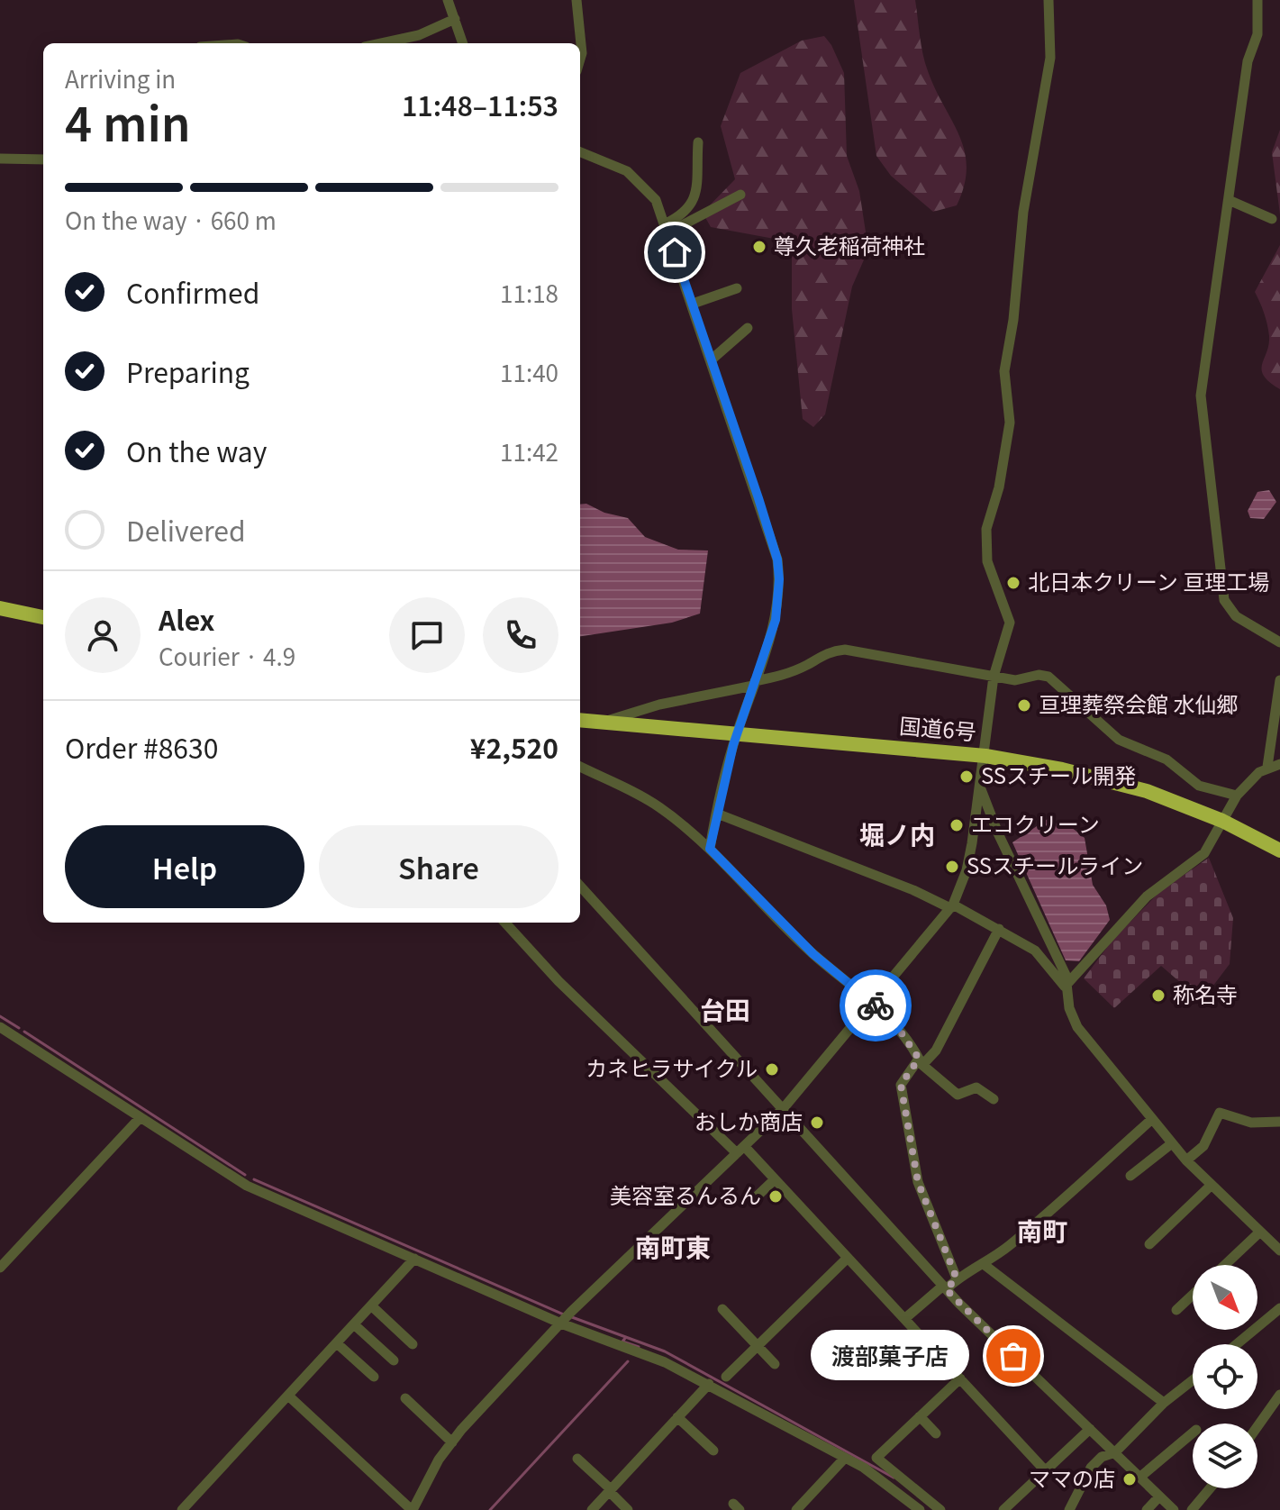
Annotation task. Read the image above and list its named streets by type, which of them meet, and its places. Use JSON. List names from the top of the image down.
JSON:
{
  "streets": {
    "highway": ["国道6号"]
  },
  "districts": [
    "堀ノ内",
    "台田",
    "南町",
    "南町東"
  ],
  "places": [
    "尊久老稲荷神社",
    "北日本クリーン 亘理工場",
    "亘理葬祭会館 水仙郷",
    "SSスチール開発",
    "エコクリーン",
    "SSスチールライン",
    "称名寺",
    "カネヒラサイクル",
    "おしか商店",
    "美容室るんるん",
    "渡部菓子店",
    "ママの店"
  ],
  "north": "bottom right",
  "page": {
    "heading": ["4 min", "Arriving in", "11:48–11:53"],
    "panel": [
      "Alex",
      "Courier · 4.9",
      "Order #8630",
      "¥2,520"
    ],
    "bar": "On the way · 660 m",
    "list": [
      ["Confirmed", "11:18"],
      ["Preparing", "11:40"],
      ["On the way", "11:42"],
      "Delivered"
    ],
    "buttons": ["Help", "Share"],
    "bubble": "渡部菓子店"
  }
}
